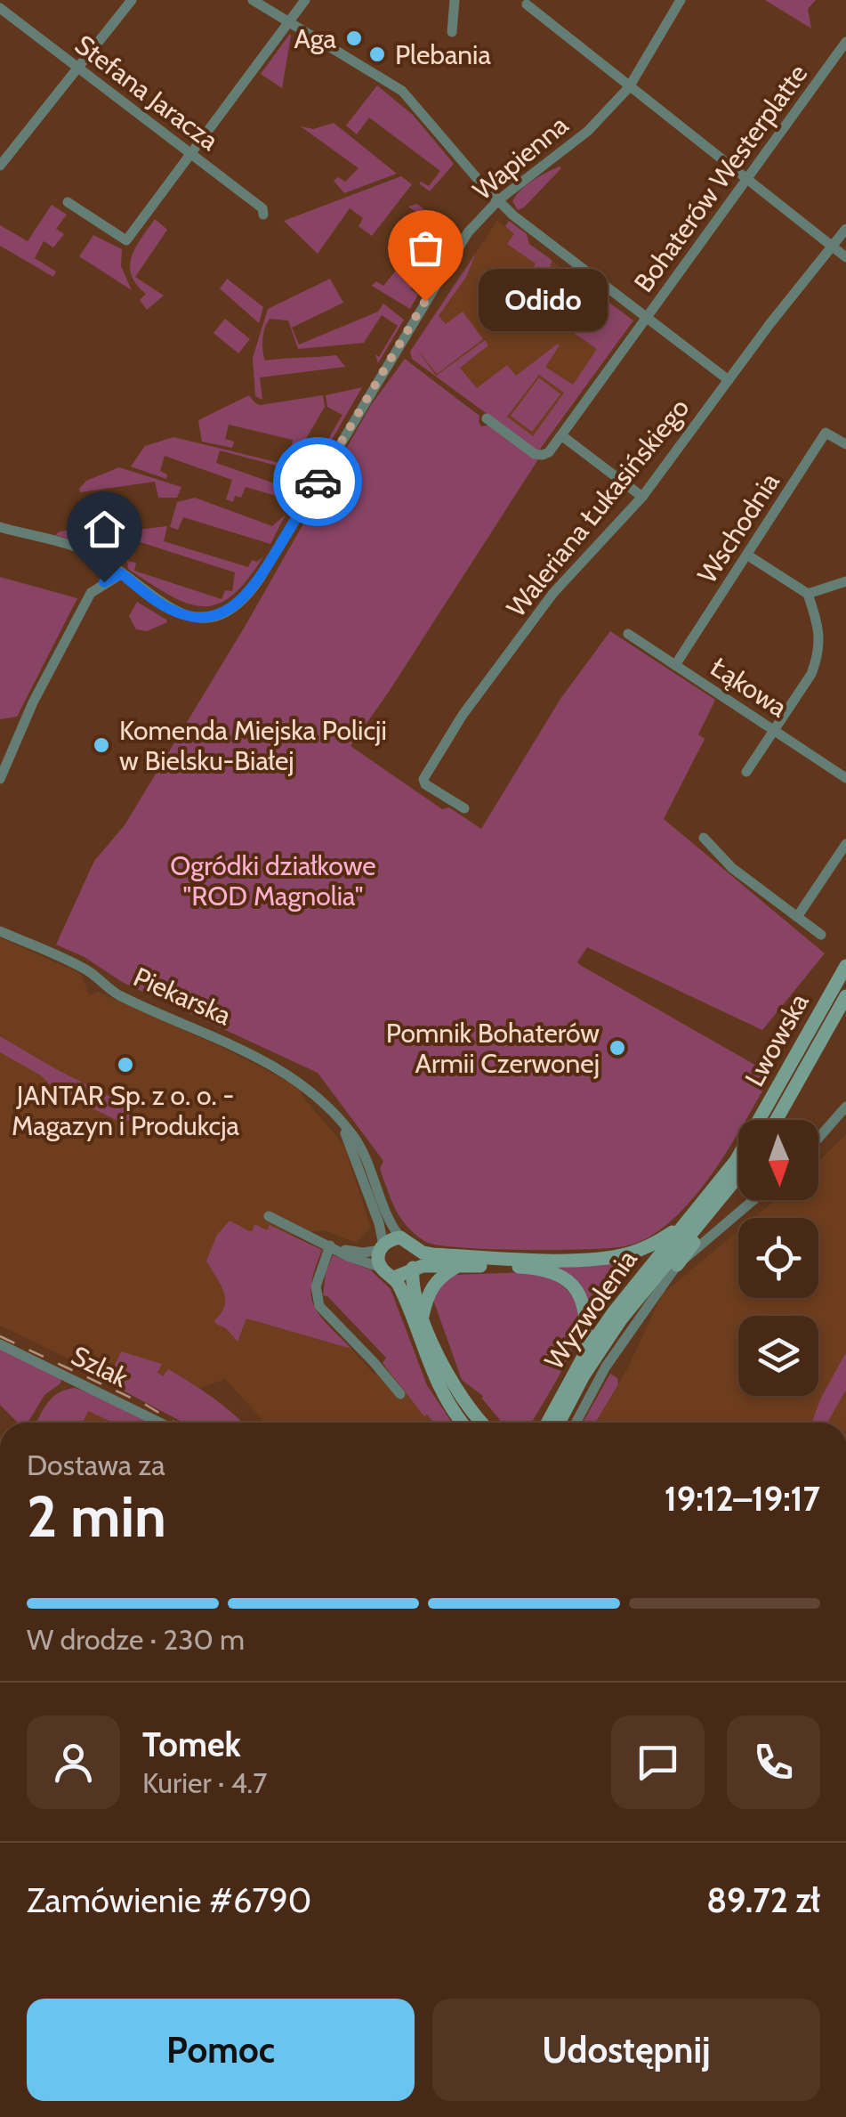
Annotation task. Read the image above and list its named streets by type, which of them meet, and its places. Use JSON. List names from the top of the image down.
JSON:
{
  "streets": {
    "main road": ["Lwowska", "Wyzwolenia"],
    "street": [
      "Stefana Jaracza",
      "Wapienna",
      "Bohaterów Westerplatte",
      "Waleriana Łukasińskiego",
      "Wschodnia",
      "Łąkowa",
      "Piekarska",
      "Szlak"
    ]
  },
  "crossings": [
    ["Wschodnia", "Łąkowa"],
    ["Lwowska", "Wyzwolenia"]
  ],
  "parks": ["Ogródki działkowe \"ROD Magnolia\""],
  "places": [
    "Aga",
    "Plebania",
    "Odido",
    "Komenda Miejska Policji w Bielsku-Białej",
    "Pomnik Bohaterów Armii Czerwonej",
    "JANTAR Sp. z o. o. - Magazyn i Produkcja"
  ],
  "north": "bottom",
  "page": {
    "bubble": "Odido",
    "heading": ["2 min", "Dostawa za", "19:12–19:17"],
    "panel": [
      "Tomek",
      "Kurier · 4.7",
      "Zamówienie #6790",
      "89.72 zł"
    ],
    "bar": "W drodze · 230 m",
    "buttons": ["Pomoc", "Udostępnij"]
  }
}
